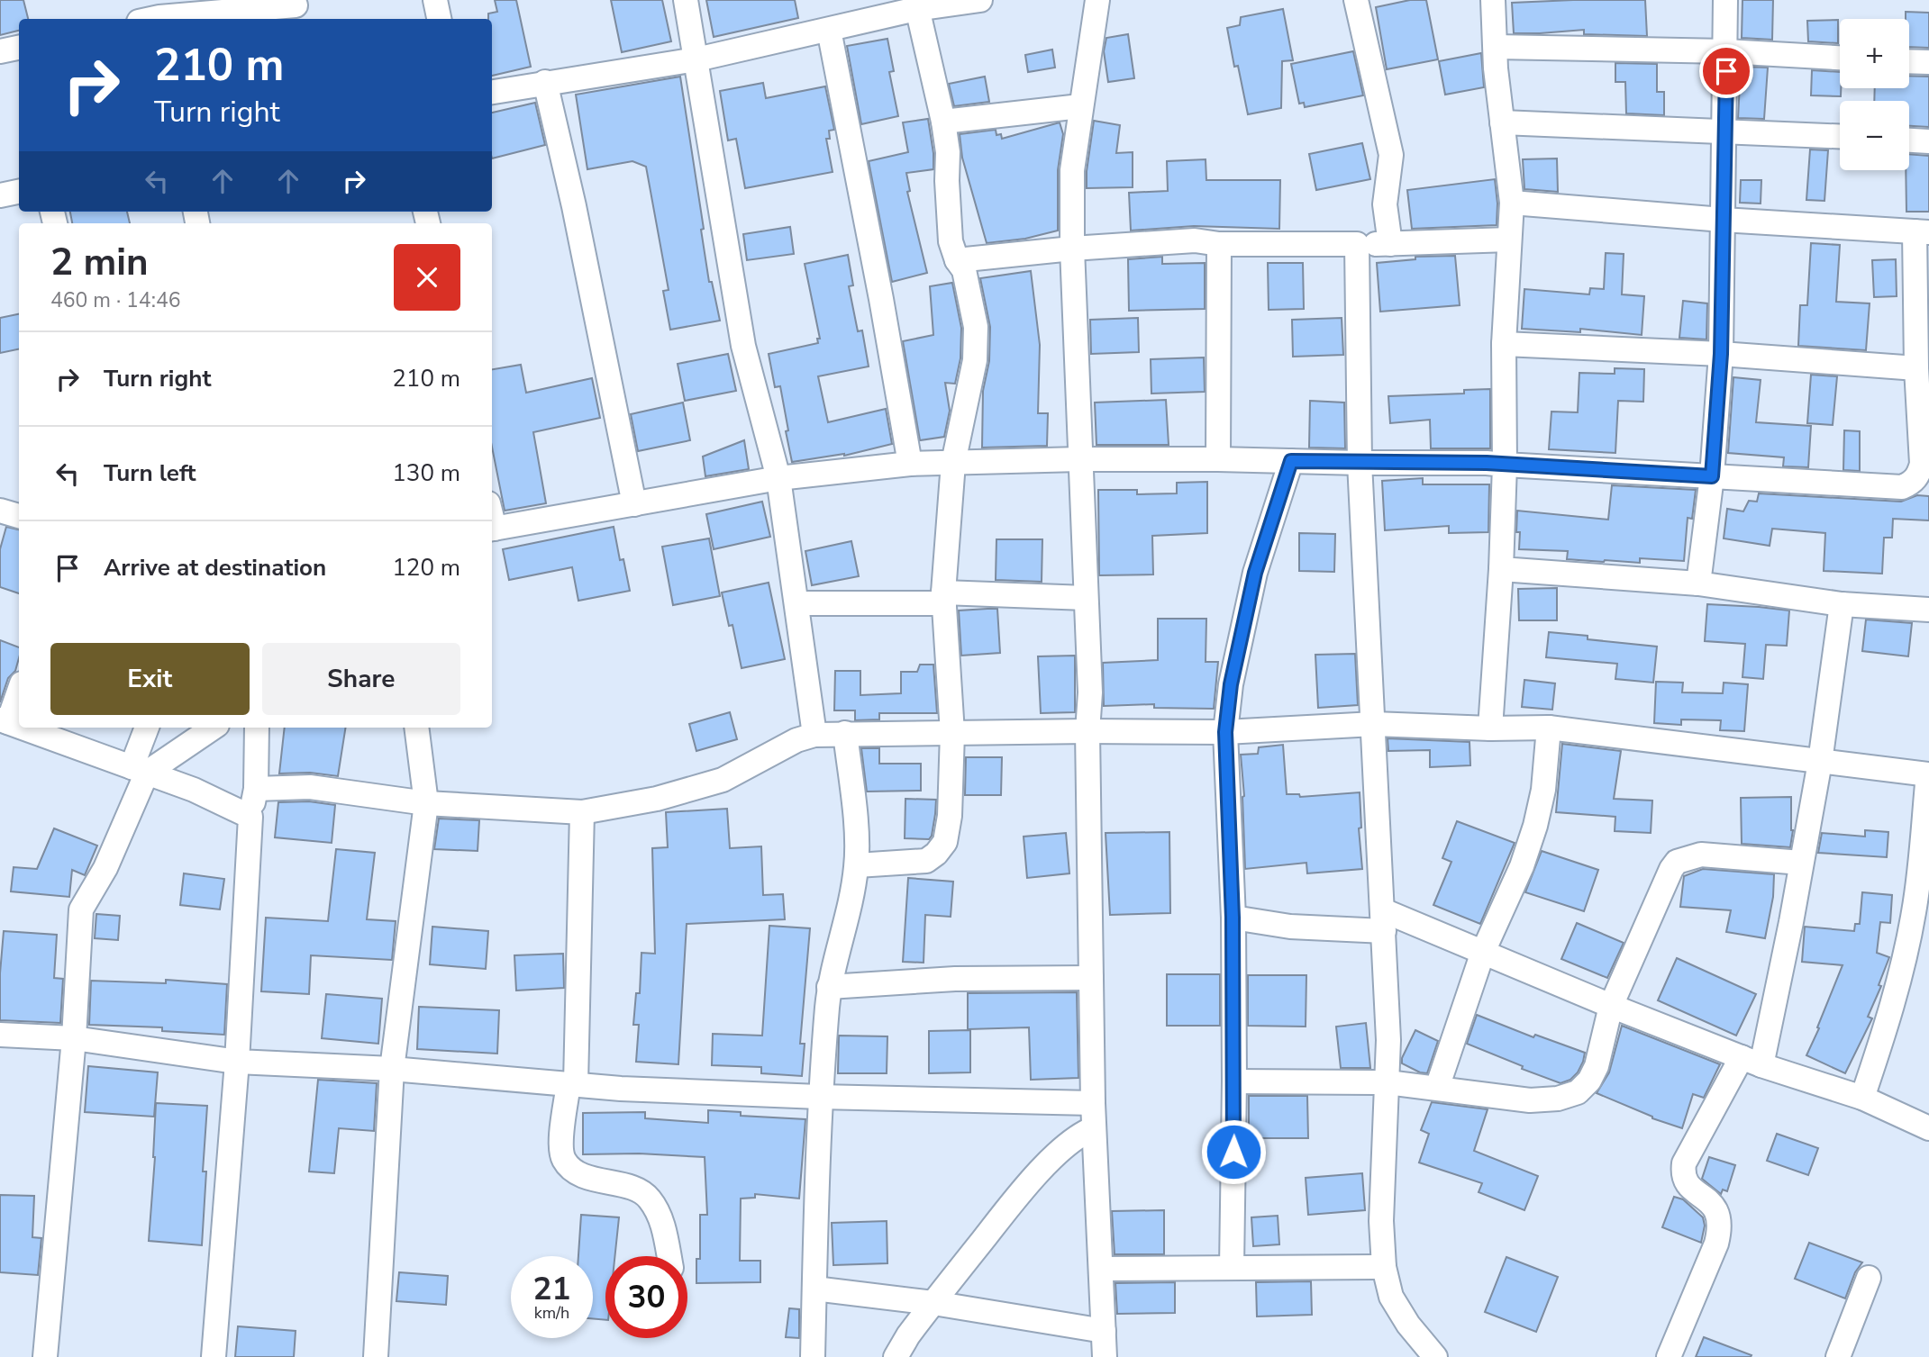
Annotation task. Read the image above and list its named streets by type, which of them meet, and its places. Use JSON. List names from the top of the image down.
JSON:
{
  "page": {
    "map_buttons": ["+", "−"],
    "turn": ["210 m", "Turn right"],
    "heading": ["2 min", "460 m · 14:46"],
    "list": [
      {
        "name": "Turn right",
        "value": "210 m"
      },
      {
        "name": "Turn left",
        "value": "130 m"
      },
      {
        "name": "Arrive at destination",
        "value": "120 m"
      }
    ],
    "buttons": ["Exit", "Share"],
    "speed": "21 km/h",
    "limit": "30"
  }
}
